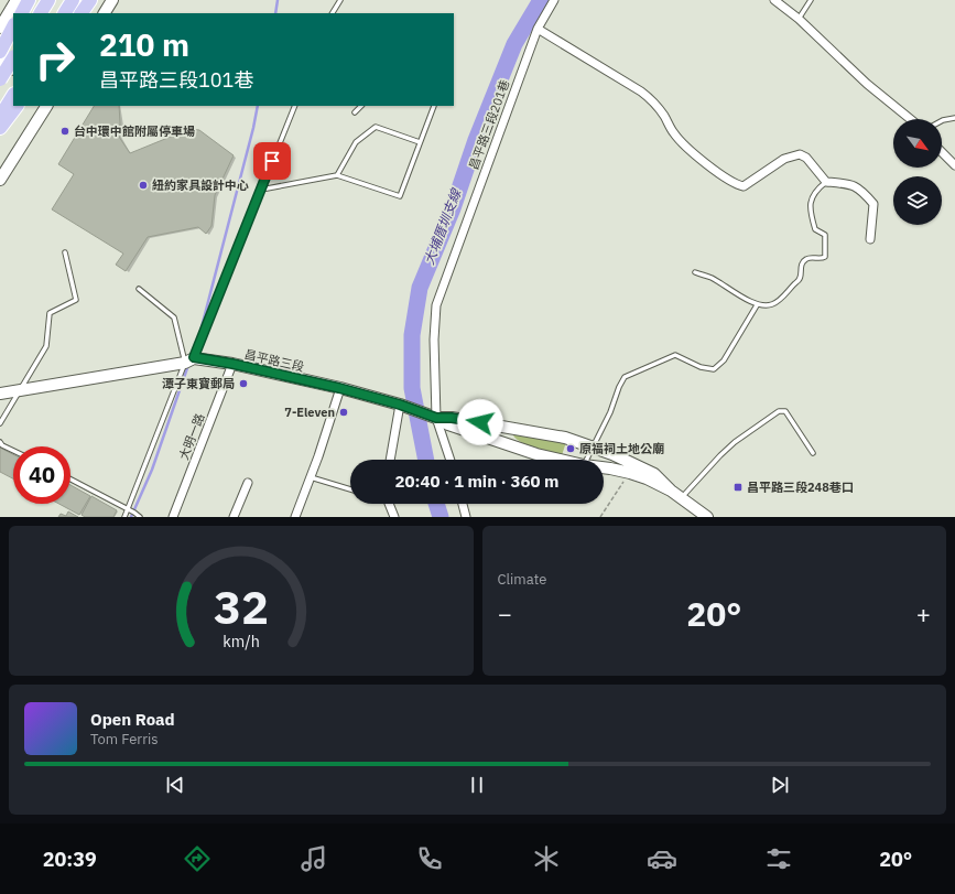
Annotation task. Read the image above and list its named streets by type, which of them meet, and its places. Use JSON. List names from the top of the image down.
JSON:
{
  "streets": {
    "street": ["昌平路三段201巷", "昌平路三段", "大明一路"]
  },
  "crossings": [
    ["昌平路三段201巷", "昌平路三段"],
    ["昌平路三段", "大明一路"]
  ],
  "water": ["大埔厝圳支線"],
  "places": {
    "other": [
      "台中環中館附屬停車場",
      "紐約家具設計中心",
      "潭子東寶郵局",
      "7-Eleven",
      "原福祠土地公廟"
    ],
    "transit": ["昌平路三段248巷口"]
  },
  "north": "bottom right",
  "page": {
    "turn": ["210 m", "昌平路三段101巷"],
    "limit": "40",
    "trip": "20:40 · 1 min · 360 m",
    "tile": "Climate",
    "heat": ["−", "20°", "+"],
    "song": ["Open Road", "Tom Ferris"],
    "tabs": ["20:39", "20°"],
    "gauge": ["32", "km/h"]
  }
}
